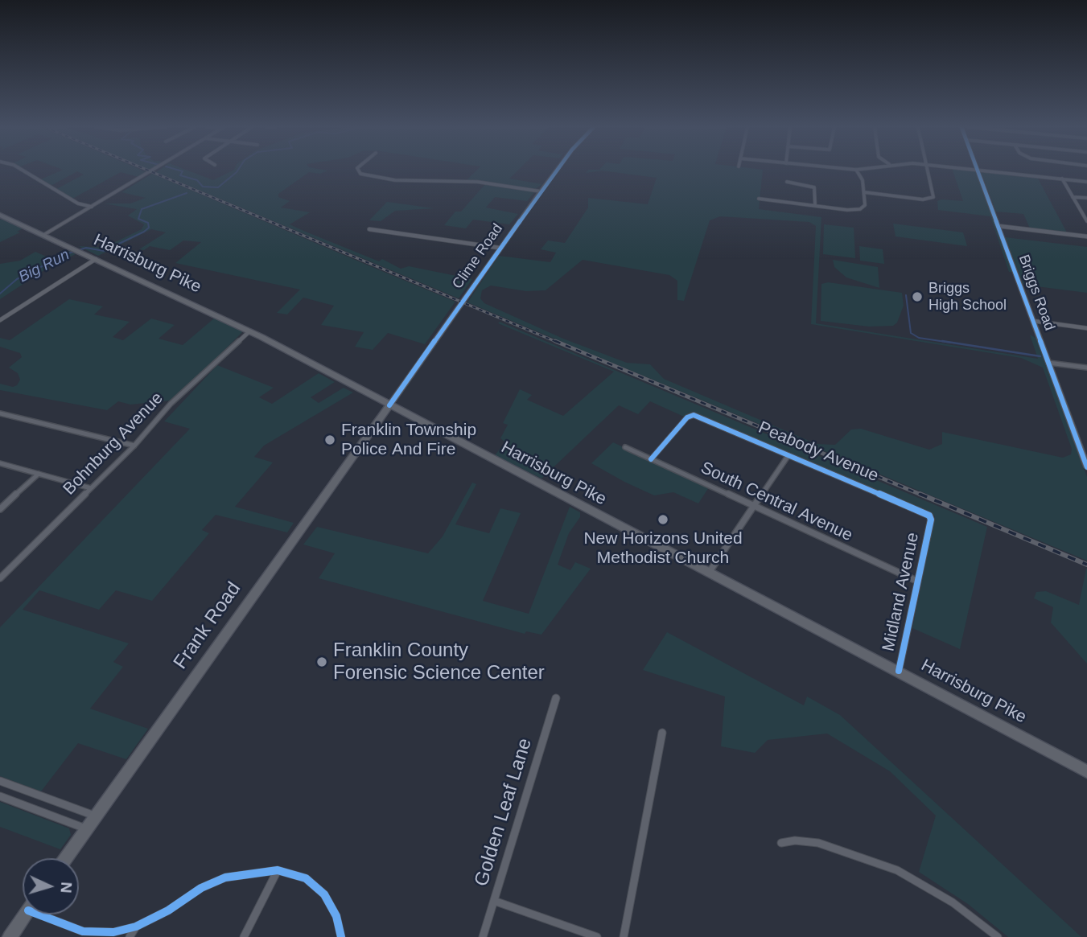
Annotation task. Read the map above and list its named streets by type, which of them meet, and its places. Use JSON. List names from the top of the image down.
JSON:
{
  "streets": {
    "main road": [
      "Clime Road",
      "Harrisburg Pike",
      "Briggs Road",
      "Frank Road"
    ],
    "street": [
      "Bohnburg Avenue",
      "Peabody Avenue",
      "South Central Avenue",
      "Midland Avenue",
      "Golden Leaf Lane"
    ]
  },
  "crossings": [
    ["Clime Road", "Harrisburg Pike"],
    ["Clime Road", "Frank Road"],
    ["Harrisburg Pike", "Bohnburg Avenue"],
    ["Harrisburg Pike", "Midland Avenue"],
    ["Harrisburg Pike", "Frank Road"],
    ["Peabody Avenue", "South Central Avenue"],
    ["Peabody Avenue", "Midland Avenue"],
    ["South Central Avenue", "Midland Avenue"]
  ],
  "water": ["Big Run"],
  "places": [
    "Briggs High School",
    "Franklin Township Police And Fire",
    "New Horizons United Methodist Church",
    "Franklin County Forensic Science Center"
  ],
  "north": "right"
}
